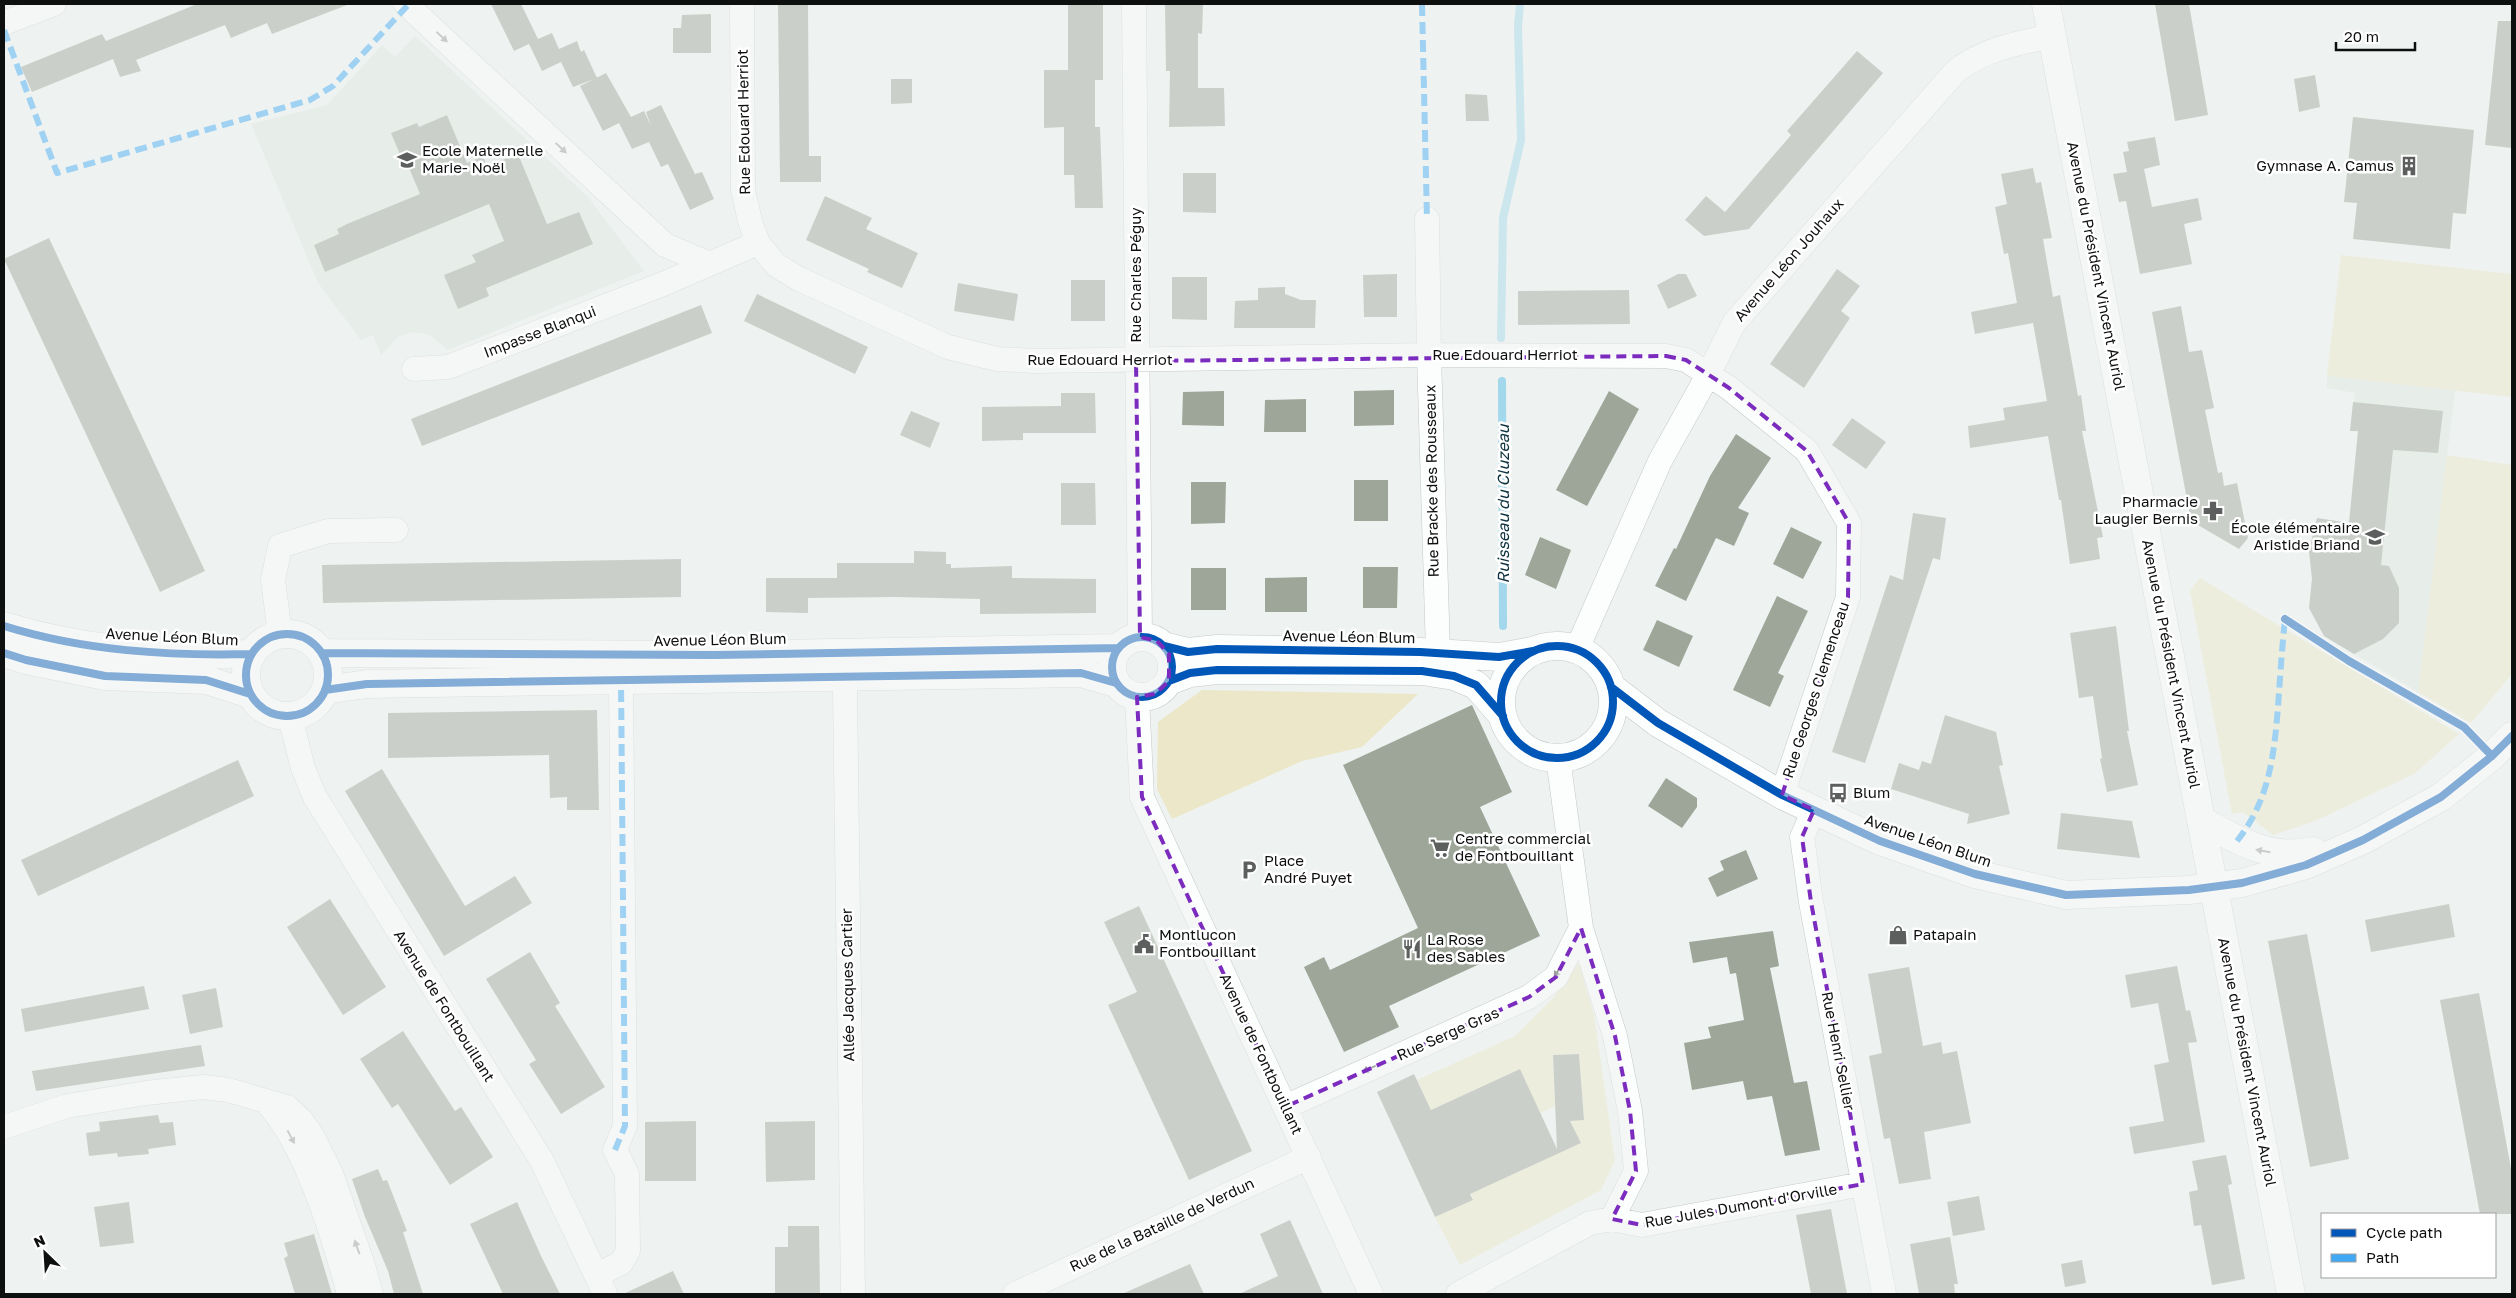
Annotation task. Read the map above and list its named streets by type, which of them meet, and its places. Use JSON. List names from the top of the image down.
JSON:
{
  "streets": {
    "main road": ["Avenue du Président Vincent Auriol", "Avenue Léon Blum"],
    "street": [
      "Rue Edouard Herriot",
      "Avenue Léon Jouhaux",
      "Rue Charles Péguy",
      "Impasse Blanqui",
      "Rue Bracke des Rousseaux",
      "Rue Georges Clemenceau",
      "Allée Jacques Cartier",
      "Avenue de Fontbouillant",
      "Rue Serge Gras",
      "Rue Henri Sellier",
      "Rue Jules Dumont d'Orville",
      "Rue de la Bataille de Verdun"
    ]
  },
  "crossings": [
    ["Rue Edouard Herriot", "Avenue Léon Jouhaux"],
    ["Rue Edouard Herriot", "Rue Charles Péguy"],
    ["Rue Edouard Herriot", "Impasse Blanqui"],
    ["Rue Edouard Herriot", "Rue Bracke des Rousseaux"],
    ["Rue Edouard Herriot", "Rue Georges Clemenceau"],
    ["Avenue Léon Jouhaux", "Avenue du Président Vincent Auriol"],
    ["Avenue Léon Jouhaux", "Avenue Léon Blum"],
    ["Avenue Léon Jouhaux", "Rue Georges Clemenceau"],
    ["Avenue du Président Vincent Auriol", "Avenue Léon Blum"],
    ["Rue Charles Péguy", "Avenue Léon Blum"],
    ["Rue Charles Péguy", "Avenue de Fontbouillant"],
    ["Rue Bracke des Rousseaux", "Avenue Léon Blum"],
    ["Avenue Léon Blum", "Rue Georges Clemenceau"],
    ["Avenue Léon Blum", "Avenue de Fontbouillant"],
    ["Avenue Léon Blum", "Rue Henri Sellier"],
    ["Avenue de Fontbouillant", "Rue Serge Gras"],
    ["Avenue de Fontbouillant", "Rue de la Bataille de Verdun"],
    ["Rue Henri Sellier", "Rue Jules Dumont d'Orville"]
  ],
  "one_way": ["Rue Serge Gras"],
  "water": ["Ruisseau du Cluzeau"],
  "places": {
    "school or university": ["Ecole Maternelle Marie- Noël", "École élémentaire Aristide Briand"],
    "building": ["Gymnase A. Camus"],
    "pharmacy": ["Pharmacie Laugier Bernis"],
    "bus stop": ["Blum"],
    "supermarket": ["Centre commercial de Fontbouillant"],
    "parking": ["Place André Puyet"],
    "shop": ["Patapain"],
    "public building": ["Montlucon Fontbouillant"],
    "restaurant": ["La Rose des Sables"]
  },
  "legend": ["Cycle path", "Path"],
  "scale_bar": "20 m",
  "north": "top left"
}
